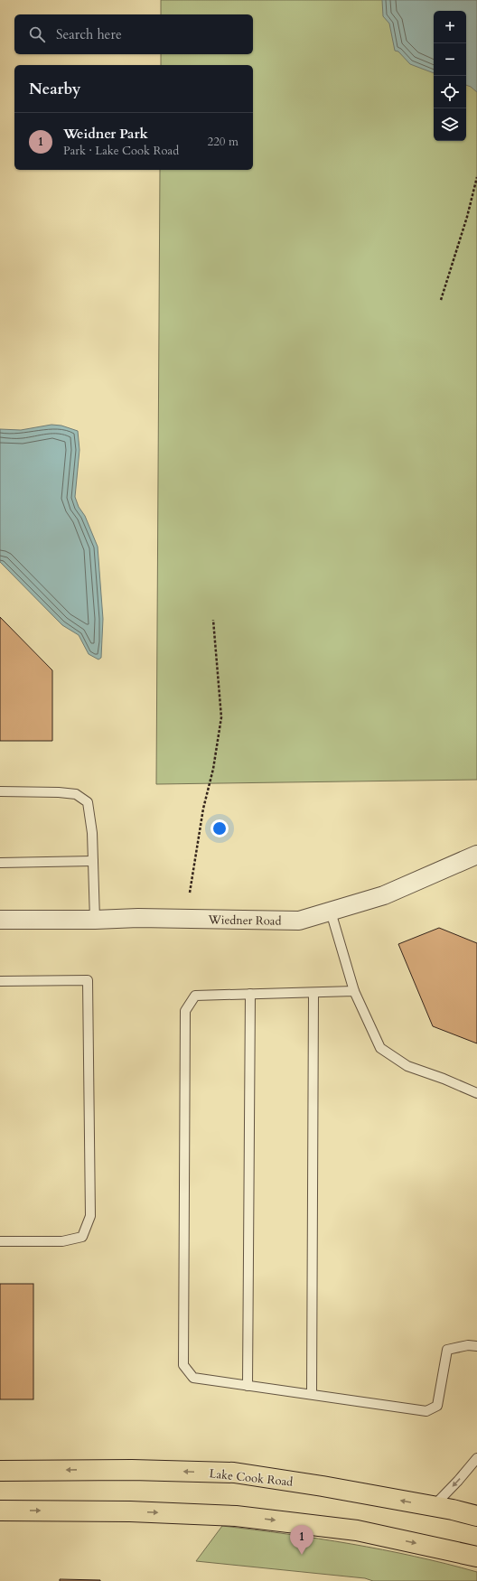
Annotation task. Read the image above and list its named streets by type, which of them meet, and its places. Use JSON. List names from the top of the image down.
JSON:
{
  "streets": {
    "main road": ["Lake Cook Road"],
    "street": ["Wiedner Road"]
  },
  "page": {
    "map_buttons": ["+", "−"],
    "search": "Search here",
    "heading": "Nearby",
    "list": [
      {
        "mark": "1",
        "name": "Weidner Park",
        "note": "Park · Lake Cook Road",
        "value": "220 m"
      }
    ],
    "pins": "1"
  }
}
